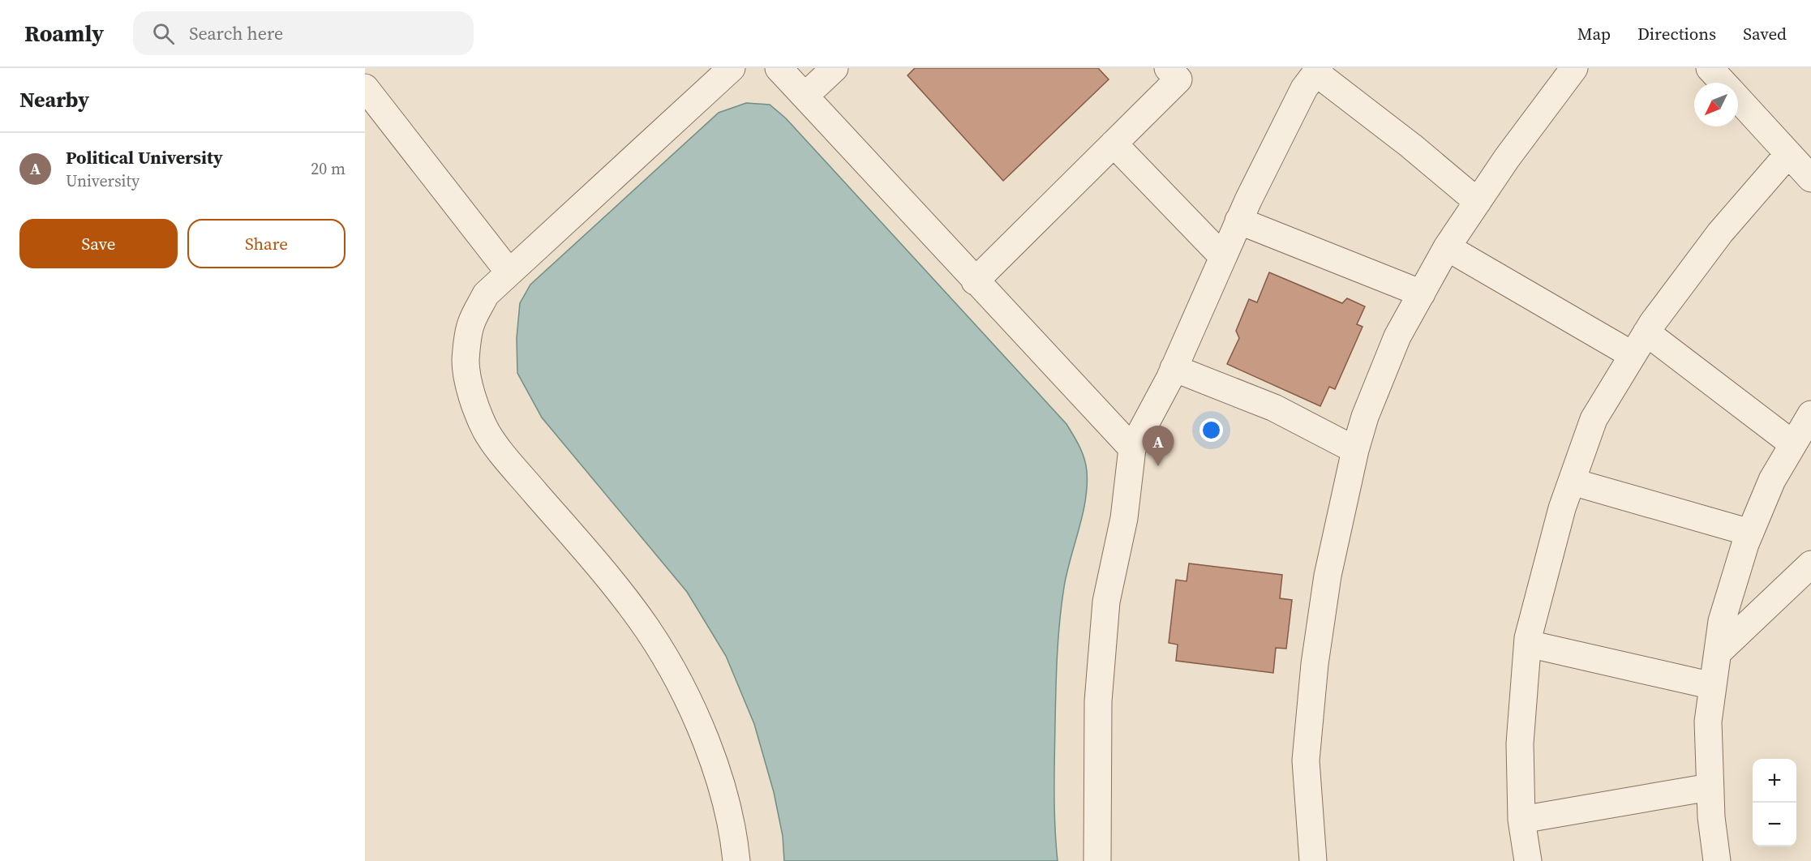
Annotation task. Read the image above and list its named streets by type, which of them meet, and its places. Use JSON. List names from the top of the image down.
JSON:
{
  "north": "bottom left",
  "page": {
    "header": "Roamly",
    "search": "Search here",
    "nav": ["Map", "Directions", "Saved"],
    "heading": "Nearby",
    "list": [
      {
        "mark": "A",
        "name": "Political University",
        "note": "University",
        "value": "20 m"
      }
    ],
    "buttons": ["Save", "Share"],
    "pins": "A",
    "map_buttons": ["+", "−"]
  }
}
